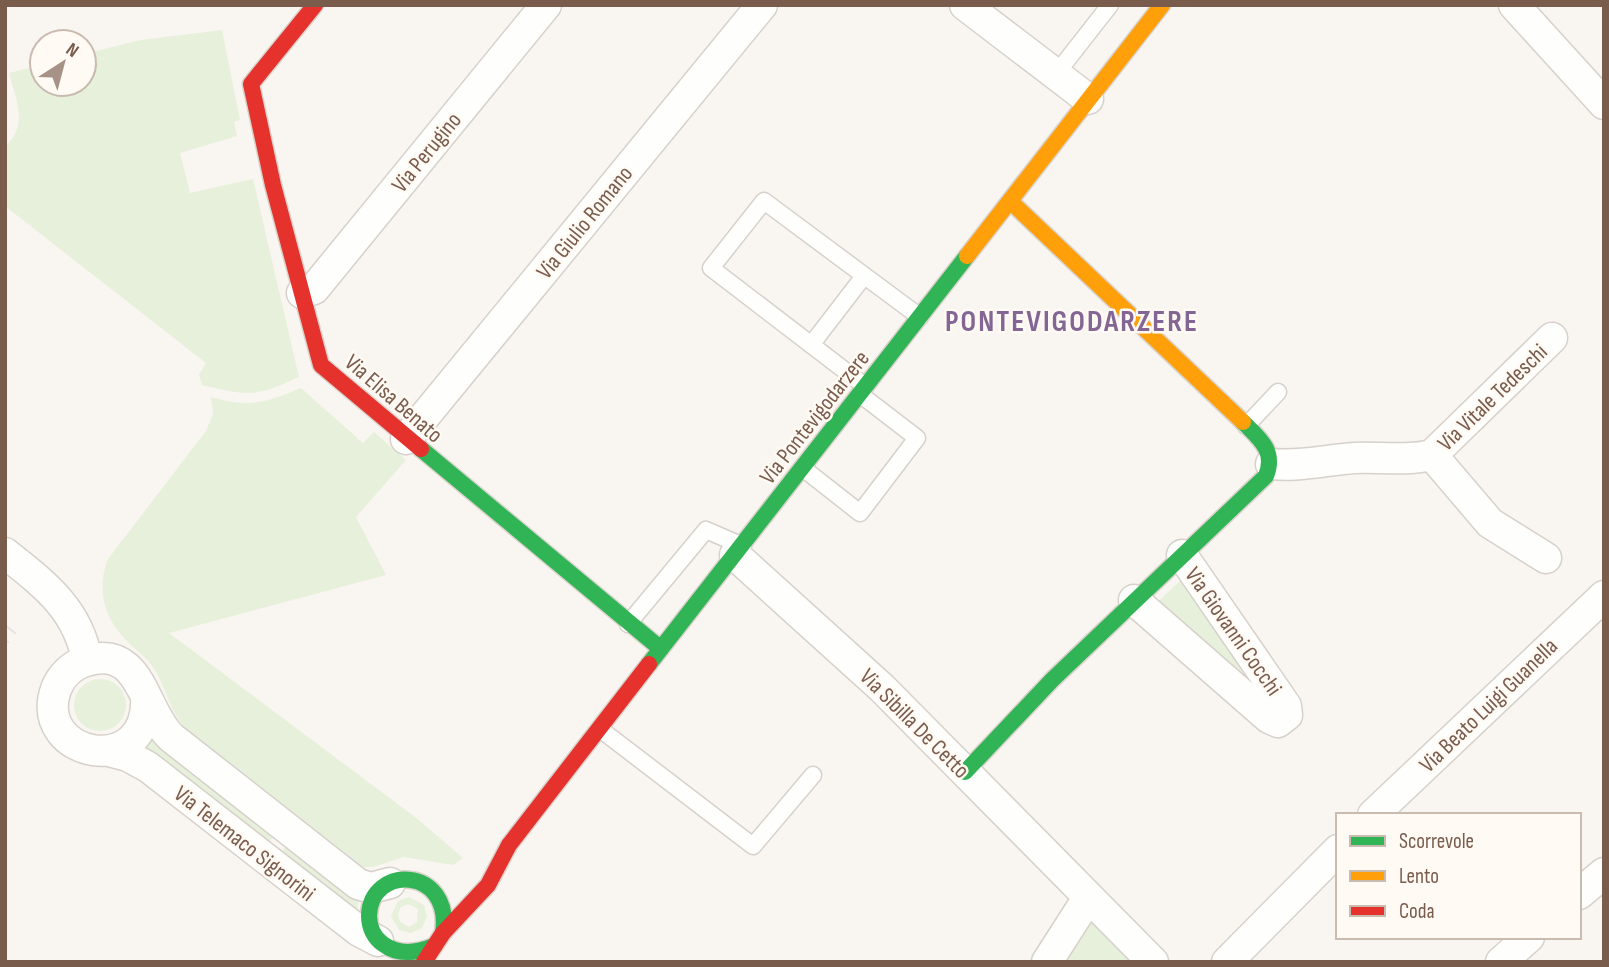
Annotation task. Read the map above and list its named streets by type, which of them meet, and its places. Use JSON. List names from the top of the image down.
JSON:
{
  "streets": {
    "street": [
      "Via Perugino",
      "Via Giulio Romano",
      "Via Vitale Tedeschi",
      "Via Elisa Benato",
      "Via Pontevigodarzere",
      "Via Giovanni Cocchi",
      "Via Beato Luigi Guanella",
      "Via Sibilla De Cetto",
      "Via Telemaco Signorini"
    ]
  },
  "crossings": [
    ["Via Perugino", "Via Elisa Benato"],
    ["Via Giulio Romano", "Via Elisa Benato"],
    ["Via Vitale Tedeschi", "Via Giovanni Cocchi"],
    ["Via Elisa Benato", "Via Pontevigodarzere"],
    ["Via Pontevigodarzere", "Via Sibilla De Cetto"],
    ["Via Pontevigodarzere", "Via Telemaco Signorini"],
    ["Via Giovanni Cocchi", "Via Sibilla De Cetto"]
  ],
  "districts": ["PONTEVIGODARZERE"],
  "legend": ["Scorrevole", "Lento", "Coda"],
  "north": "top right"
}
